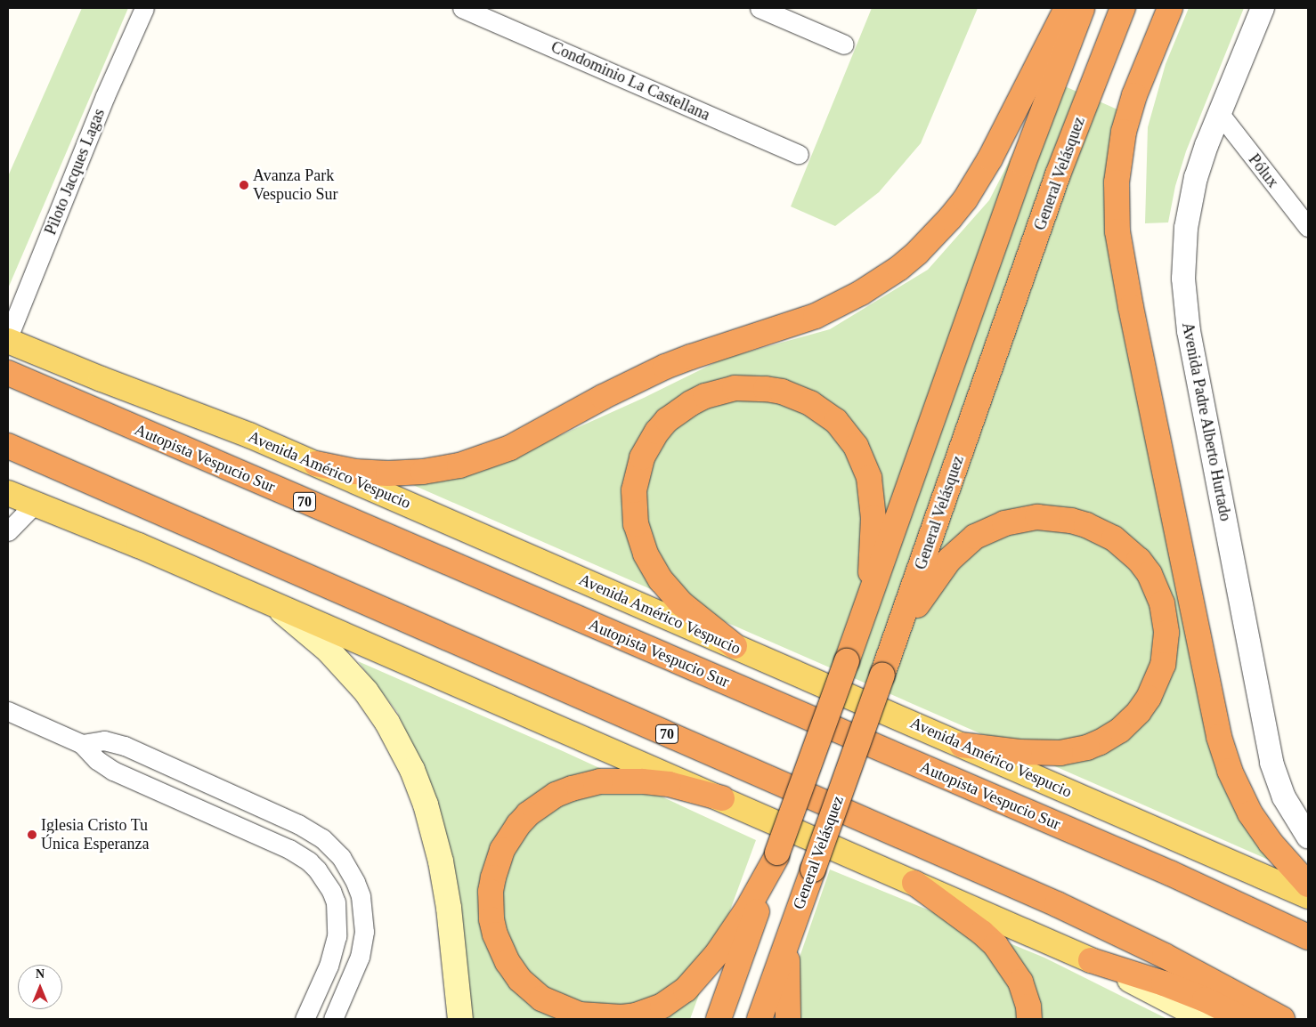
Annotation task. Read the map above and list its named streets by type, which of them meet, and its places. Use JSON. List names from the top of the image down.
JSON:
{
  "streets": {
    "highway": ["General Velásquez", "Autopista Vespucio Sur", "70"],
    "main road": ["Avenida Américo Vespucio"],
    "street": [
      "Condominio La Castellana",
      "Pólux",
      "Piloto Jacques Lagas",
      "Avenida Padre Alberto Hurtado"
    ]
  },
  "crossings": [
    ["Pólux", "Avenida Padre Alberto Hurtado"],
    ["Piloto Jacques Lagas", "Avenida Américo Vespucio"]
  ],
  "places": ["Avanza Park Vespucio Sur", "Iglesia Cristo Tu Única Esperanza"],
  "north": "top"
}
